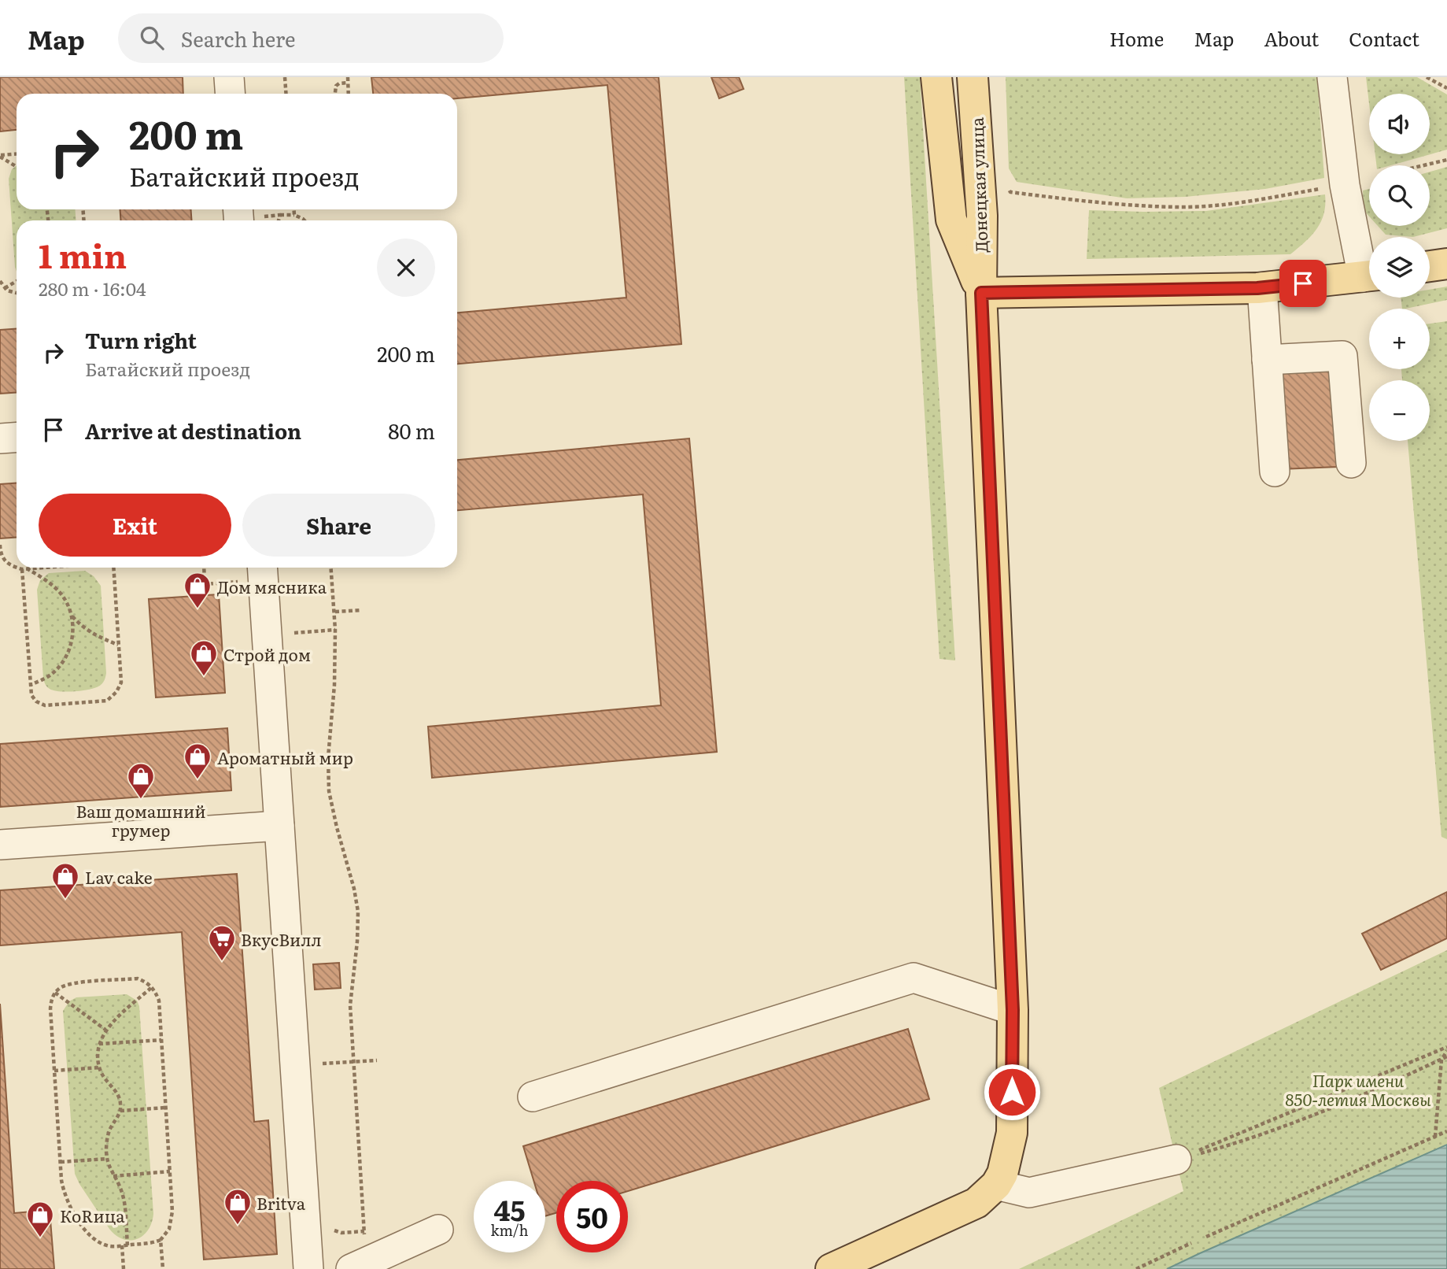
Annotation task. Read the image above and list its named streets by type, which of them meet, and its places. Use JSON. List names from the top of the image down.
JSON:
{
  "streets": {
    "main road": ["Донецкая улица"]
  },
  "parks": ["Парк имени 850-летия Москвы"],
  "places": {
    "shop": [
      "Дом мясника",
      "Строй дом",
      "Ароматный мир",
      "Ваш домашний грумер",
      "Lav cake",
      "Britva",
      "КоRица"
    ],
    "supermarket": ["ВкусВилл"]
  },
  "page": {
    "header": "Map",
    "search": "Search here",
    "nav": [
      "Home",
      "Map",
      "About",
      "Contact"
    ],
    "map_buttons": ["+", "−"],
    "turn": ["200 m", "Батайский проезд"],
    "heading": ["1 min", "280 m · 16:04"],
    "list": [
      {
        "name": "Turn right",
        "note": "Батайский проезд",
        "value": "200 m"
      },
      {
        "name": "Arrive at destination",
        "value": "80 m"
      }
    ],
    "buttons": ["Exit", "Share"],
    "speed": "45 km/h",
    "limit": "50"
  }
}
